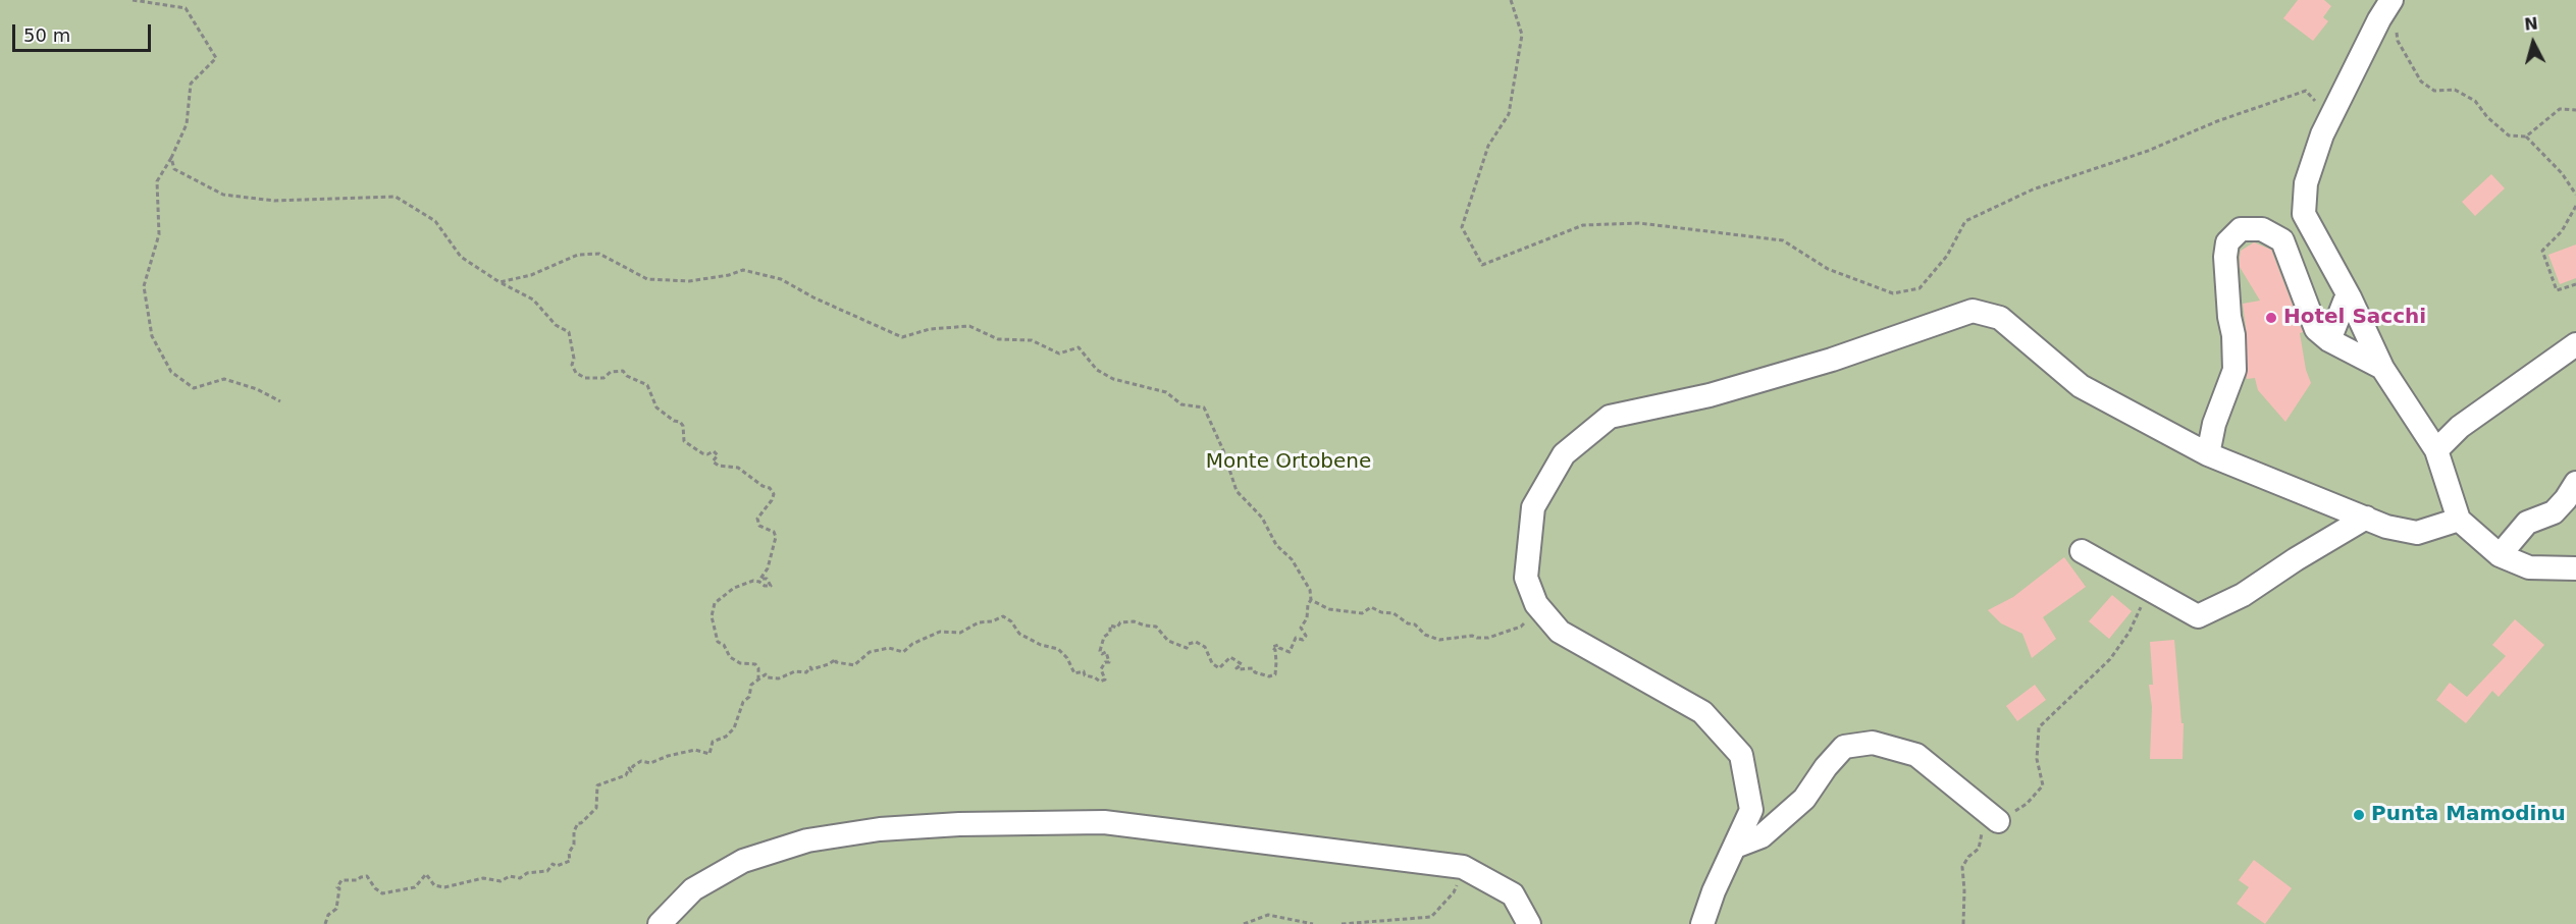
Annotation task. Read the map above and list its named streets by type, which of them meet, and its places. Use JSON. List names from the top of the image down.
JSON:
{
  "parks": ["Monte Ortobene"],
  "places": ["Hotel Sacchi", "Punta Mamodinu"],
  "scale_bar": "50 m",
  "north": "top"
}
